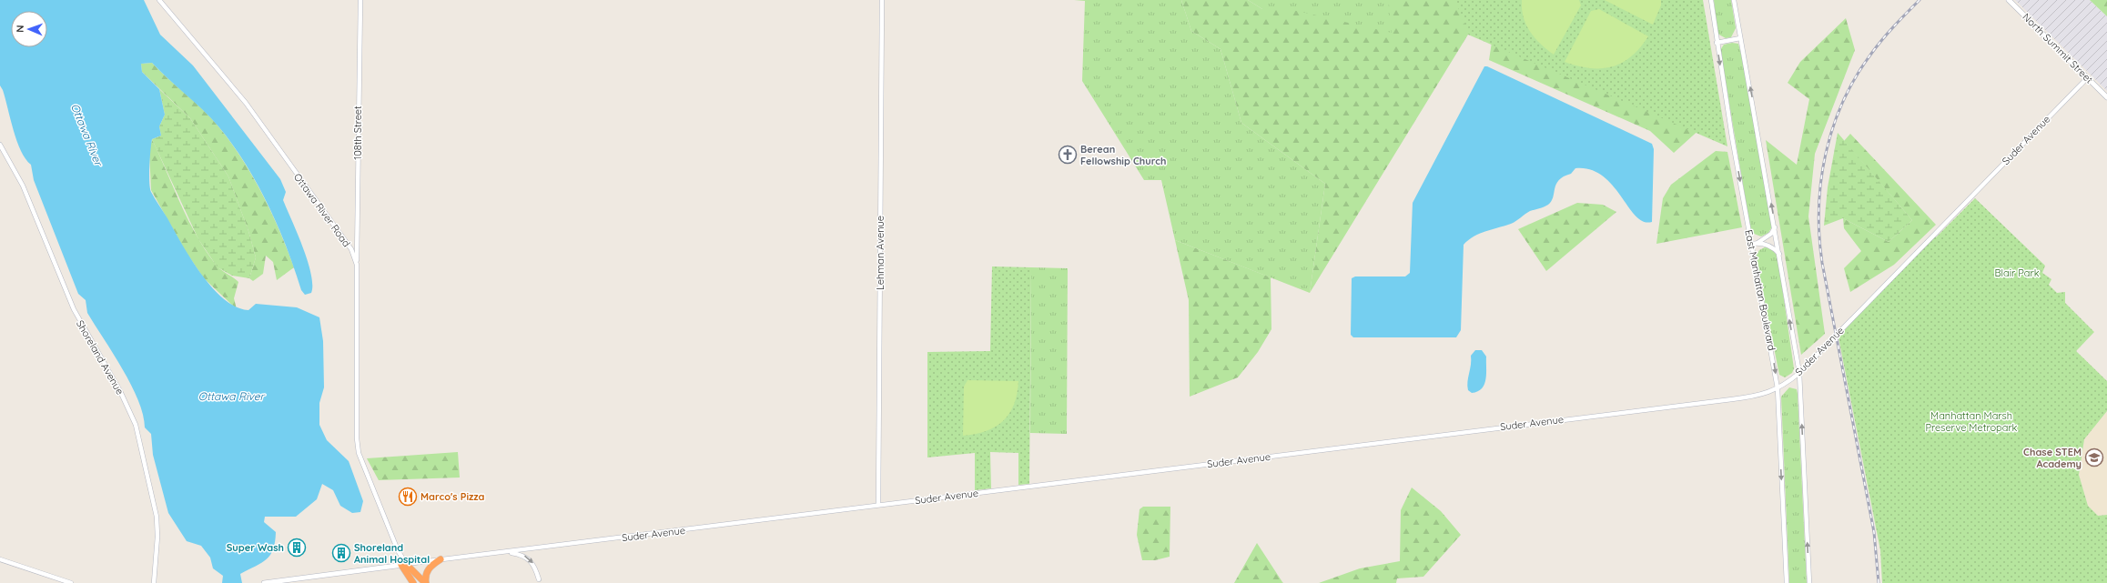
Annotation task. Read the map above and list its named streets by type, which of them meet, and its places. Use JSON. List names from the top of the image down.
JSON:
{
  "streets": {
    "main road": ["North Summit Street", "Suder Avenue"],
    "street": [
      "108th Street",
      "Ottawa River Road",
      "Lehman Avenue",
      "East Manhattan Boulevard",
      "Shoreland Avenue"
    ]
  },
  "crossings": [
    ["North Summit Street", "Suder Avenue"],
    ["108th Street", "Ottawa River Road"],
    ["Suder Avenue", "Ottawa River Road"],
    ["Suder Avenue", "Lehman Avenue"],
    ["Suder Avenue", "East Manhattan Boulevard"]
  ],
  "water": ["Ottawa River"],
  "parks": ["Blair Park", "Manhattan Marsh Preserve Metropark"],
  "places": {
    "church": ["Berean Fellowship Church"],
    "school or university": ["Chase STEM Academy"],
    "restaurant": ["Marco's Pizza"],
    "building": ["Super Wash", "Shoreland Animal Hospital"]
  },
  "north": "left"
}
